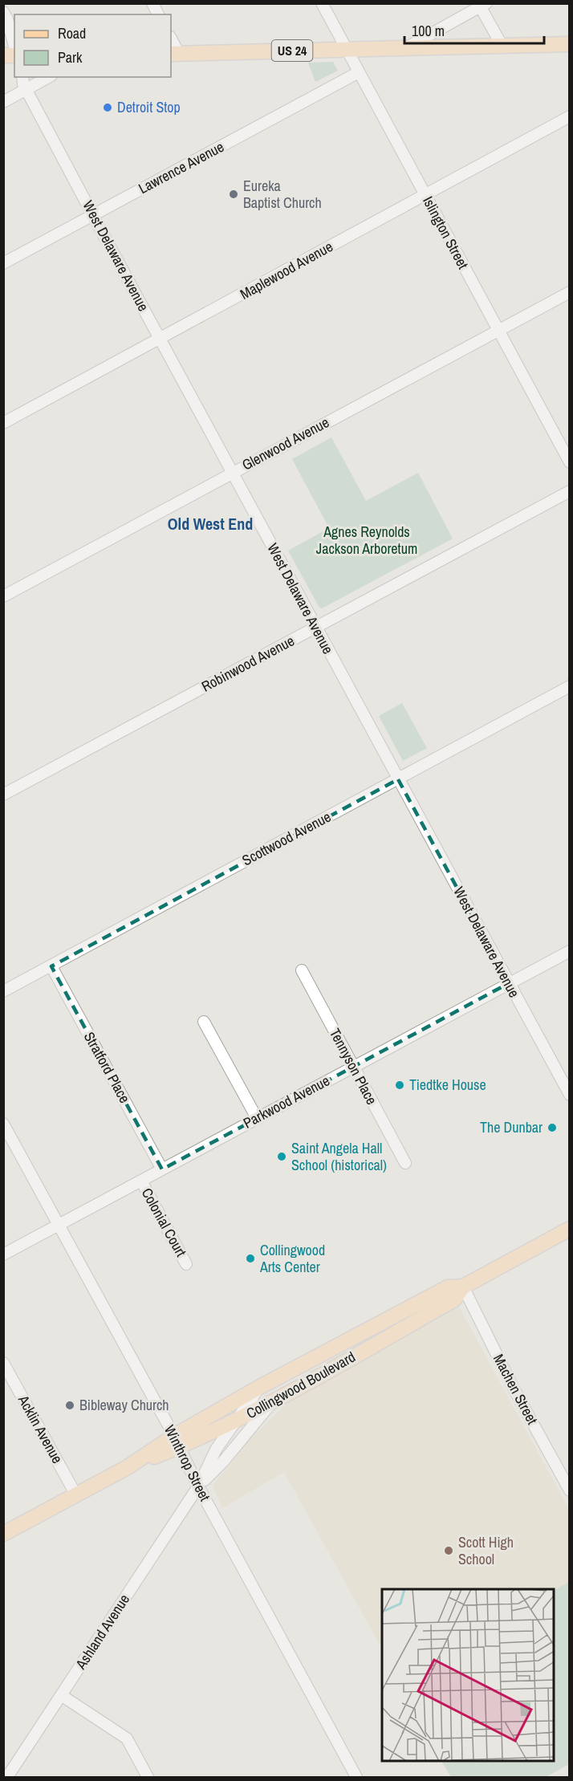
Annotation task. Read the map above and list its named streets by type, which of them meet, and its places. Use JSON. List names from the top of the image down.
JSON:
{
  "streets": {
    "main road": ["US 24", "Collingwood Boulevard"],
    "street": [
      "Lawrence Avenue",
      "Islington Street",
      "West Delaware Avenue",
      "Maplewood Avenue",
      "Glenwood Avenue",
      "Robinwood Avenue",
      "Scottwood Avenue",
      "Tennyson Place",
      "Stratford Place",
      "Parkwood Avenue",
      "Colonial Court",
      "Machen Street",
      "Acklin Avenue",
      "Winthrop Street",
      "Ashland Avenue"
    ]
  },
  "crossings": [
    ["US 24", "Islington Street"],
    ["Lawrence Avenue", "Islington Street"],
    ["Lawrence Avenue", "West Delaware Avenue"],
    ["Islington Street", "Maplewood Avenue"],
    ["Islington Street", "Glenwood Avenue"],
    ["West Delaware Avenue", "Maplewood Avenue"],
    ["West Delaware Avenue", "Glenwood Avenue"],
    ["West Delaware Avenue", "Robinwood Avenue"],
    ["West Delaware Avenue", "Scottwood Avenue"],
    ["West Delaware Avenue", "Parkwood Avenue"],
    ["Scottwood Avenue", "Stratford Place"],
    ["Tennyson Place", "Parkwood Avenue"],
    ["Stratford Place", "Parkwood Avenue"],
    ["Parkwood Avenue", "Colonial Court"],
    ["Parkwood Avenue", "Winthrop Street"],
    ["Collingwood Boulevard", "Machen Street"],
    ["Collingwood Boulevard", "Acklin Avenue"],
    ["Collingwood Boulevard", "Winthrop Street"],
    ["Collingwood Boulevard", "Ashland Avenue"],
    ["Winthrop Street", "Ashland Avenue"]
  ],
  "districts": ["Old West End"],
  "parks": ["Agnes Reynolds Jackson Arboretum"],
  "places": [
    "Detroit Stop",
    "Eureka Baptist Church",
    "Tiedtke House",
    "The Dunbar",
    "Saint Angela Hall School (historical)",
    "Collingwood Arts Center",
    "Bibleway Church",
    "Scott High School"
  ],
  "legend": ["Road", "Park"],
  "scale_bar": "100 m"
}
